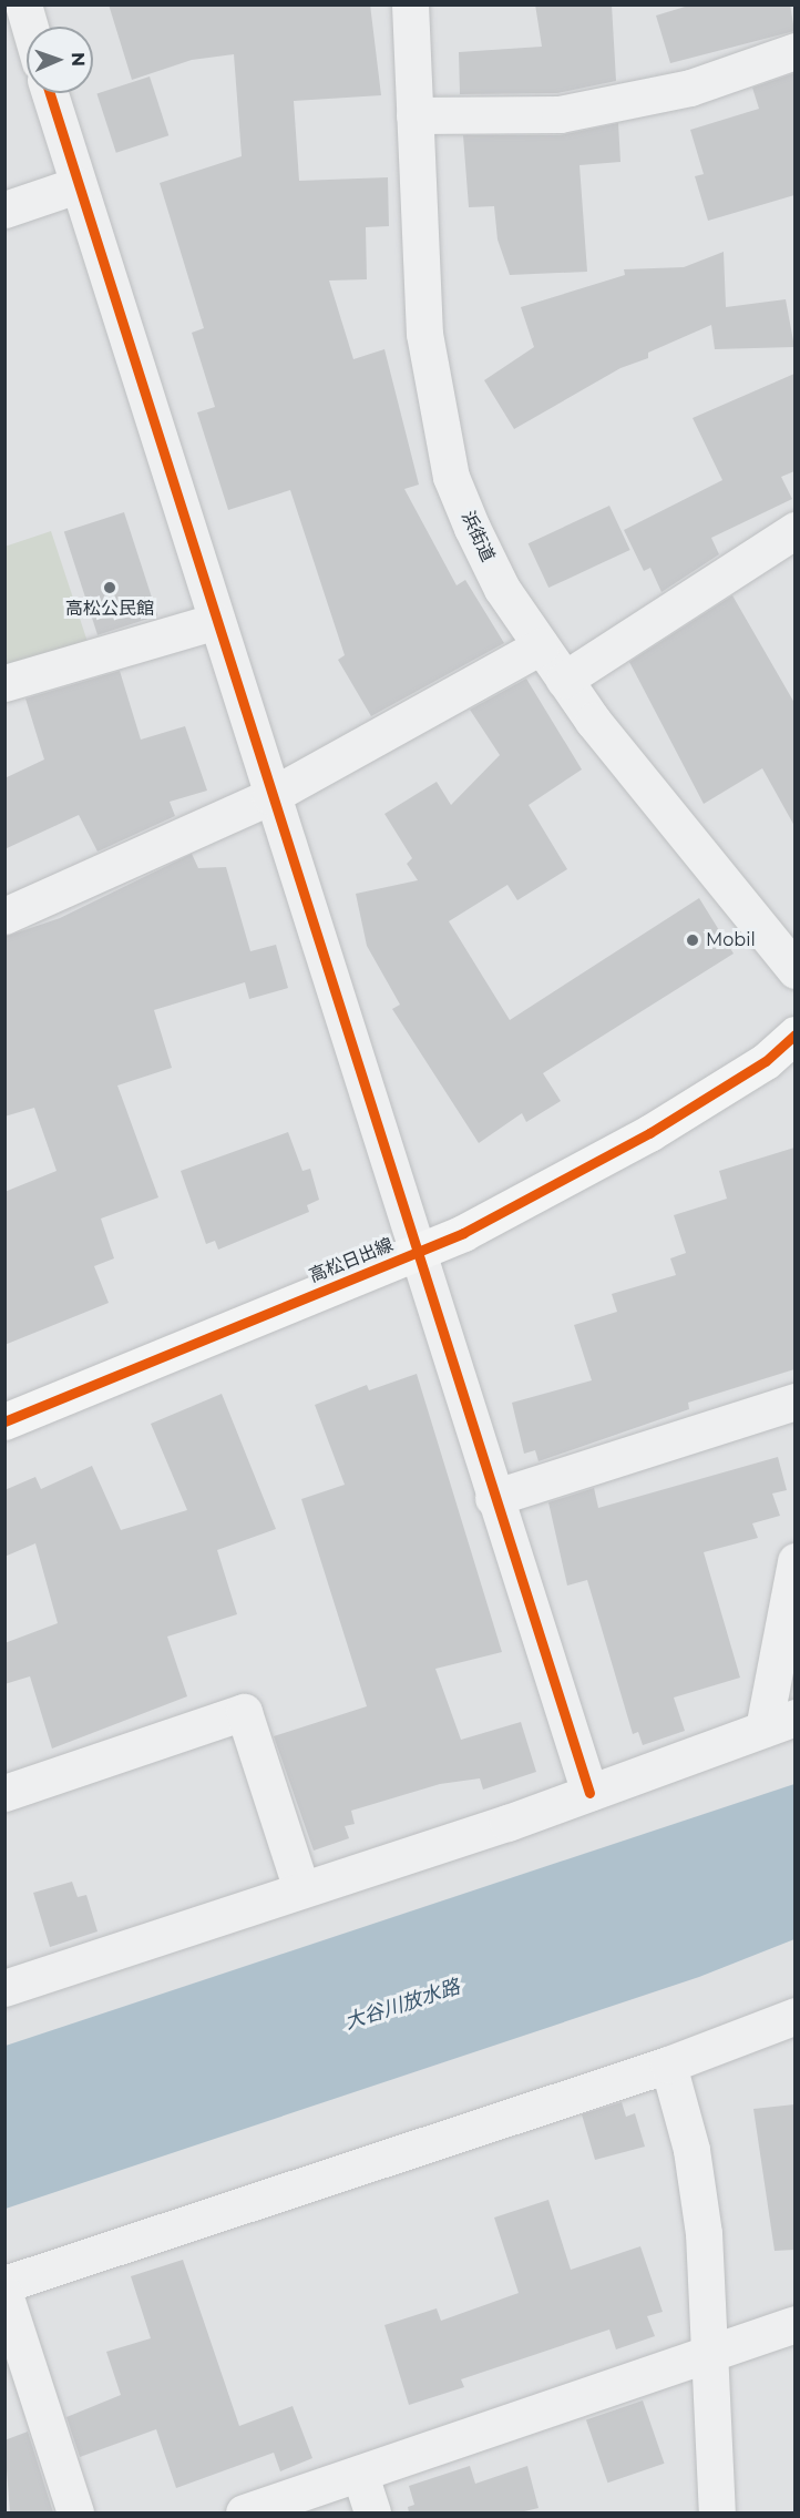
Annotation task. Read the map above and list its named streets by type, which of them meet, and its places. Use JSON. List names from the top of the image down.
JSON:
{
  "streets": {
    "main road": ["高松日出線"],
    "street": ["浜街道"]
  },
  "water": ["大谷川放水路"],
  "places": ["高松公民館", "Mobil"],
  "north": "right"
}
